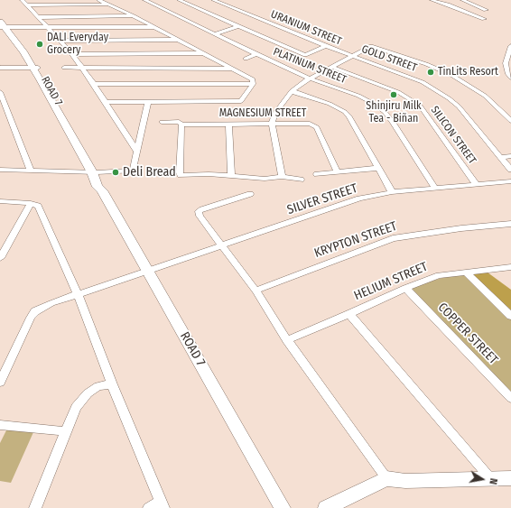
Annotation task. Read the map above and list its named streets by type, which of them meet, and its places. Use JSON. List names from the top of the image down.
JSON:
{
  "streets": {
    "street": [
      "URANIUM STREET",
      "GOLD STREET",
      "PLATINUM STREET",
      "ROAD 7",
      "MAGNESIUM STREET",
      "SILICON STREET",
      "SILVER STREET",
      "KRYPTON STREET",
      "HELIUM STREET",
      "COPPER STREET"
    ]
  },
  "crossings": [
    ["URANIUM STREET", "GOLD STREET"],
    ["PLATINUM STREET", "SILVER STREET"],
    ["ROAD 7", "SILVER STREET"],
    ["SILICON STREET", "SILVER STREET"],
    ["HELIUM STREET", "COPPER STREET"]
  ],
  "places": [
    "DALI Everyday Grocery",
    "TinLits Resort",
    "Shinjiru Milk Tea - Biñan",
    "Deli Bread"
  ],
  "north": "right"
}
